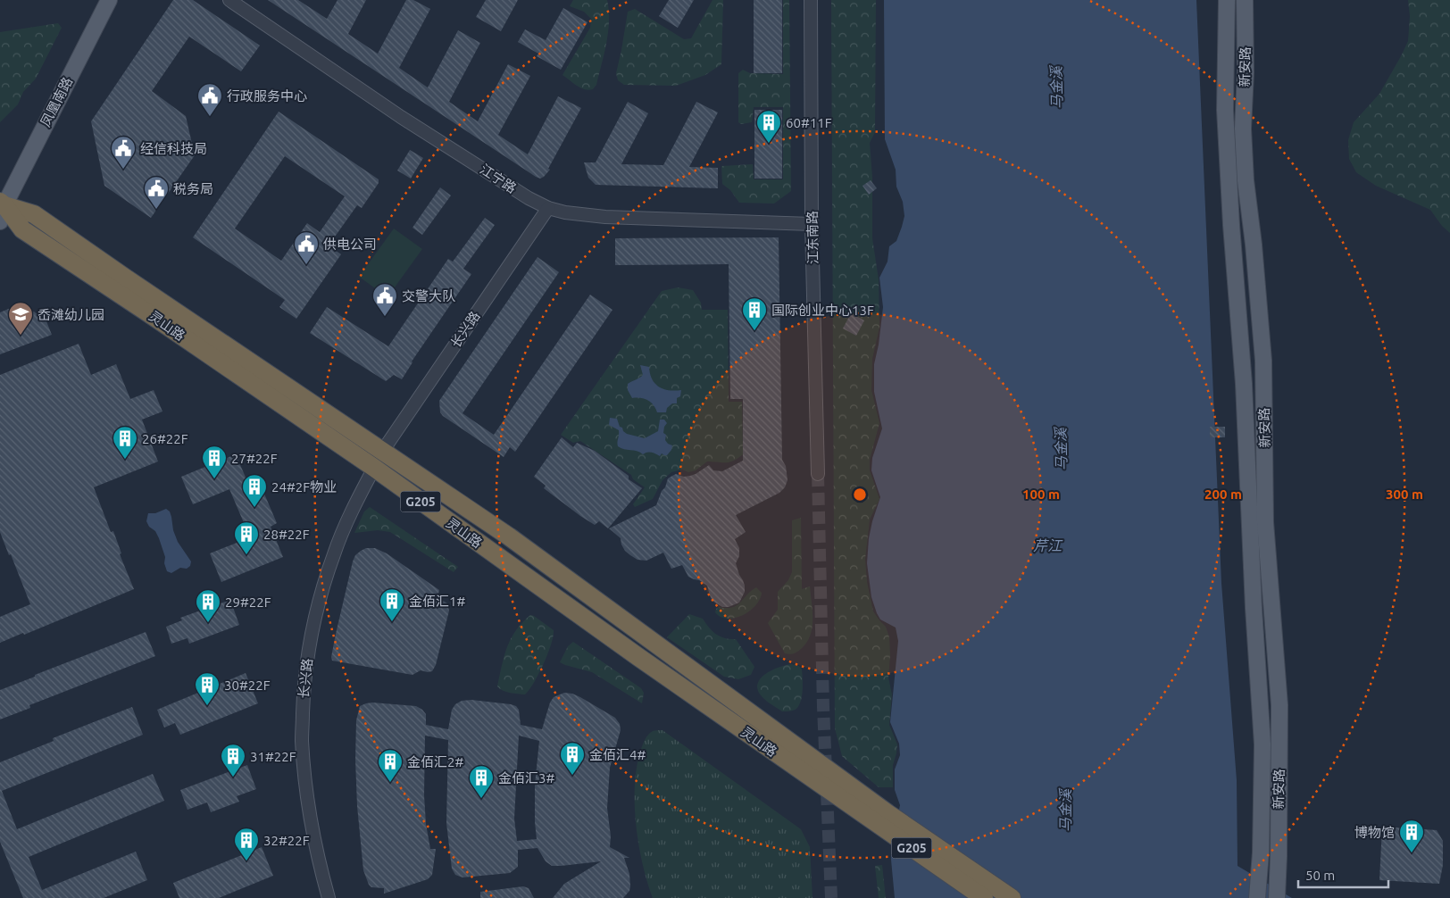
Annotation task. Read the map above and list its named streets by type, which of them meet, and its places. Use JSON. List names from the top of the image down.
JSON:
{
  "streets": {
    "highway": ["灵山路", "G205"],
    "main road": ["新安路", "凤凰南路"],
    "street": ["江宁路", "江东南路", "长兴路"]
  },
  "crossings": [
    ["凤凰南路", "灵山路"],
    ["江宁路", "江东南路"],
    ["江宁路", "长兴路"],
    ["灵山路", "长兴路"]
  ],
  "water": ["马金溪", "芹江"],
  "places": {
    "public building": [
      "行政服务中心",
      "经信科技局",
      "税务局",
      "供电公司",
      "交警大队"
    ],
    "building": [
      "60#11F",
      "国际创业中心13F",
      "26#22F",
      "27#22F",
      "24#2F物业",
      "28#22F",
      "金佰汇1#",
      "29#22F",
      "30#22F",
      "金佰汇4#",
      "31#22F",
      "金佰汇2#",
      "金佰汇3#",
      "博物馆",
      "32#22F"
    ],
    "school or university": ["岙滩幼儿园"]
  },
  "scale_bar": "50 m",
  "rings": ["100 m", "200 m", "300 m"]
}
